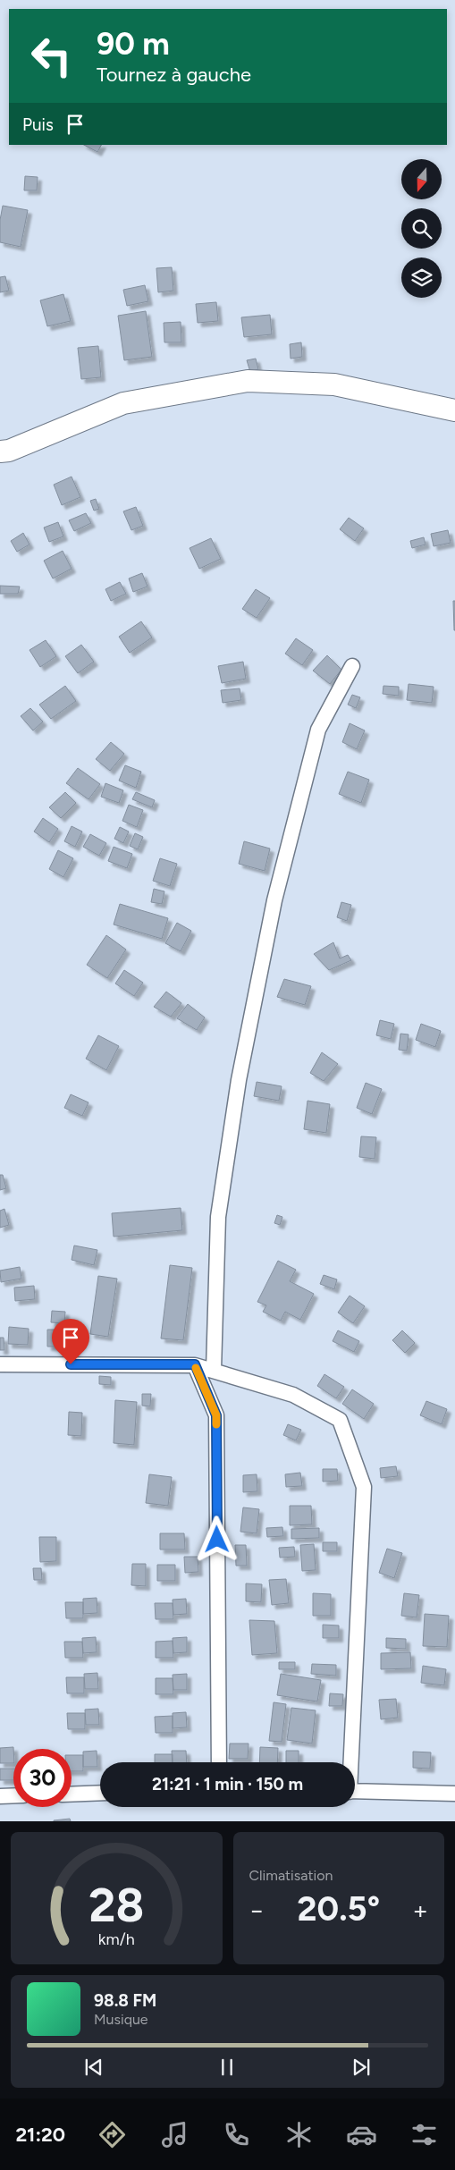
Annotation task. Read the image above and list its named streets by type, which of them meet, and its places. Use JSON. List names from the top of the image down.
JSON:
{
  "north": "bottom",
  "page": {
    "turn": ["90 m", "Tournez à gauche"],
    "then": "Puis",
    "limit": "30",
    "trip": "21:21 · 1 min · 150 m",
    "tile": "Climatisation",
    "heat": ["−", "20.5°", "+"],
    "song": ["98.8 FM", "Musique"],
    "tabs": "21:20",
    "gauge": ["28", "km/h"]
  }
}
